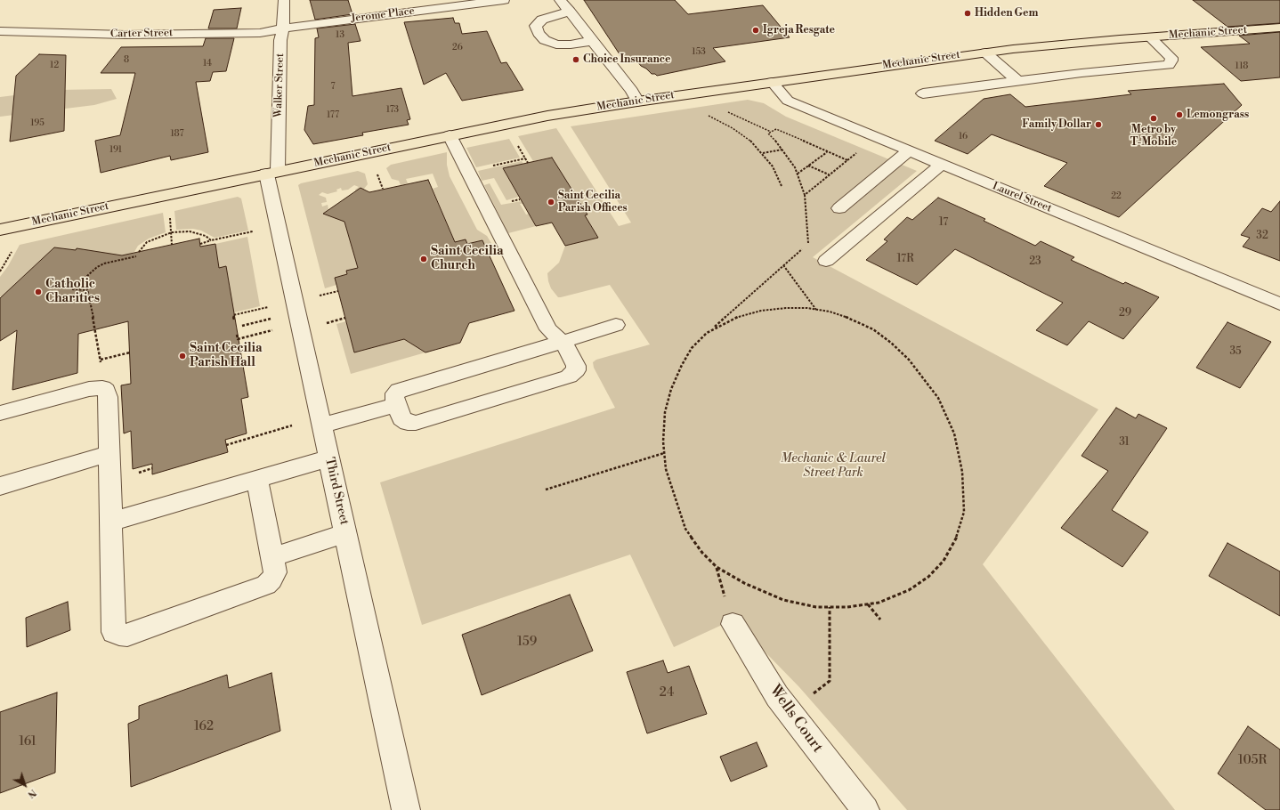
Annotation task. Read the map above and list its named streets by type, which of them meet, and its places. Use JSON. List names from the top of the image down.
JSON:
{
  "streets": {
    "main road": ["Mechanic Street"],
    "street": [
      "Jerome Place",
      "Carter Street",
      "Walker Street",
      "Laurel Street",
      "Third Street",
      "Wells Court"
    ]
  },
  "crossings": [
    ["Jerome Place", "Carter Street"],
    ["Jerome Place", "Walker Street"],
    ["Mechanic Street", "Walker Street"],
    ["Mechanic Street", "Laurel Street"],
    ["Mechanic Street", "Third Street"],
    ["Carter Street", "Walker Street"],
    ["Walker Street", "Third Street"]
  ],
  "parks": ["Mechanic & Laurel Street Park"],
  "places": [
    "Hidden Gem",
    "Igreja Resgate",
    "Choice Insurance",
    "Lemongrass",
    "Metro by T-Mobile",
    "Family Dollar",
    "Saint Cecilia Parish Offices",
    "Saint Cecilia Church",
    "Catholic Charities",
    "Saint Cecilia Parish Hall"
  ],
  "house_numbers": [
    "13",
    "26",
    "153",
    "8",
    "14",
    "12",
    "118",
    "7",
    "173",
    "177",
    "195",
    "187",
    "16",
    "191",
    "22",
    "17",
    "32",
    "17R",
    "23",
    "29",
    "35",
    "31",
    "159",
    "24",
    "162",
    "161",
    "105R"
  ],
  "north": "bottom right"
}
